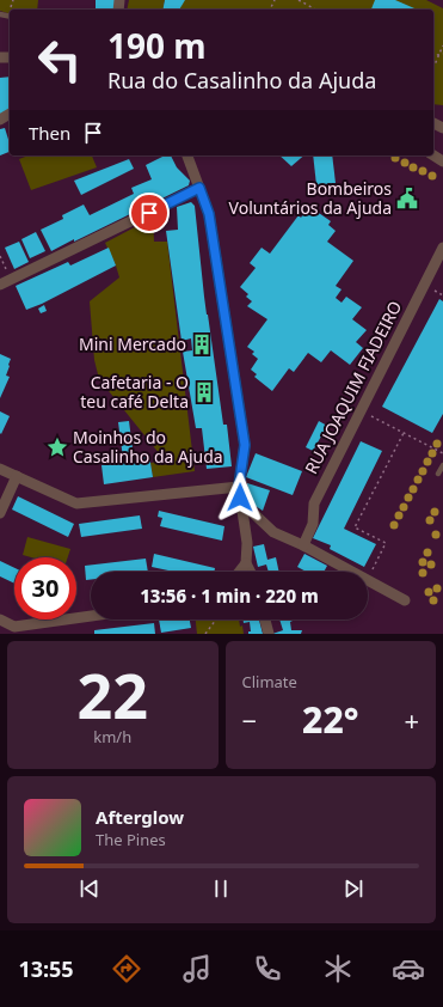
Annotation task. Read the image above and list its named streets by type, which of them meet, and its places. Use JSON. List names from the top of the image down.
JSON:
{
  "streets": {
    "street": ["RUA JOAQUIM FIADEIRO"]
  },
  "places": {
    "public building": ["Bombeiros Voluntários da Ajuda"],
    "building": ["Mini Mercado", "Cafetaria - O teu café Delta"],
    "place": ["Moinhos do Casalinho da Ajuda"]
  },
  "page": {
    "turn": ["190 m", "Rua do Casalinho da Ajuda"],
    "then": "Then",
    "limit": "30",
    "trip": "13:56 · 1 min · 220 m",
    "tile": [
      ["22", "km/h"],
      "Climate"
    ],
    "heat": ["−", "22°", "+"],
    "song": ["Afterglow", "The Pines"],
    "tabs": "13:55"
  }
}
